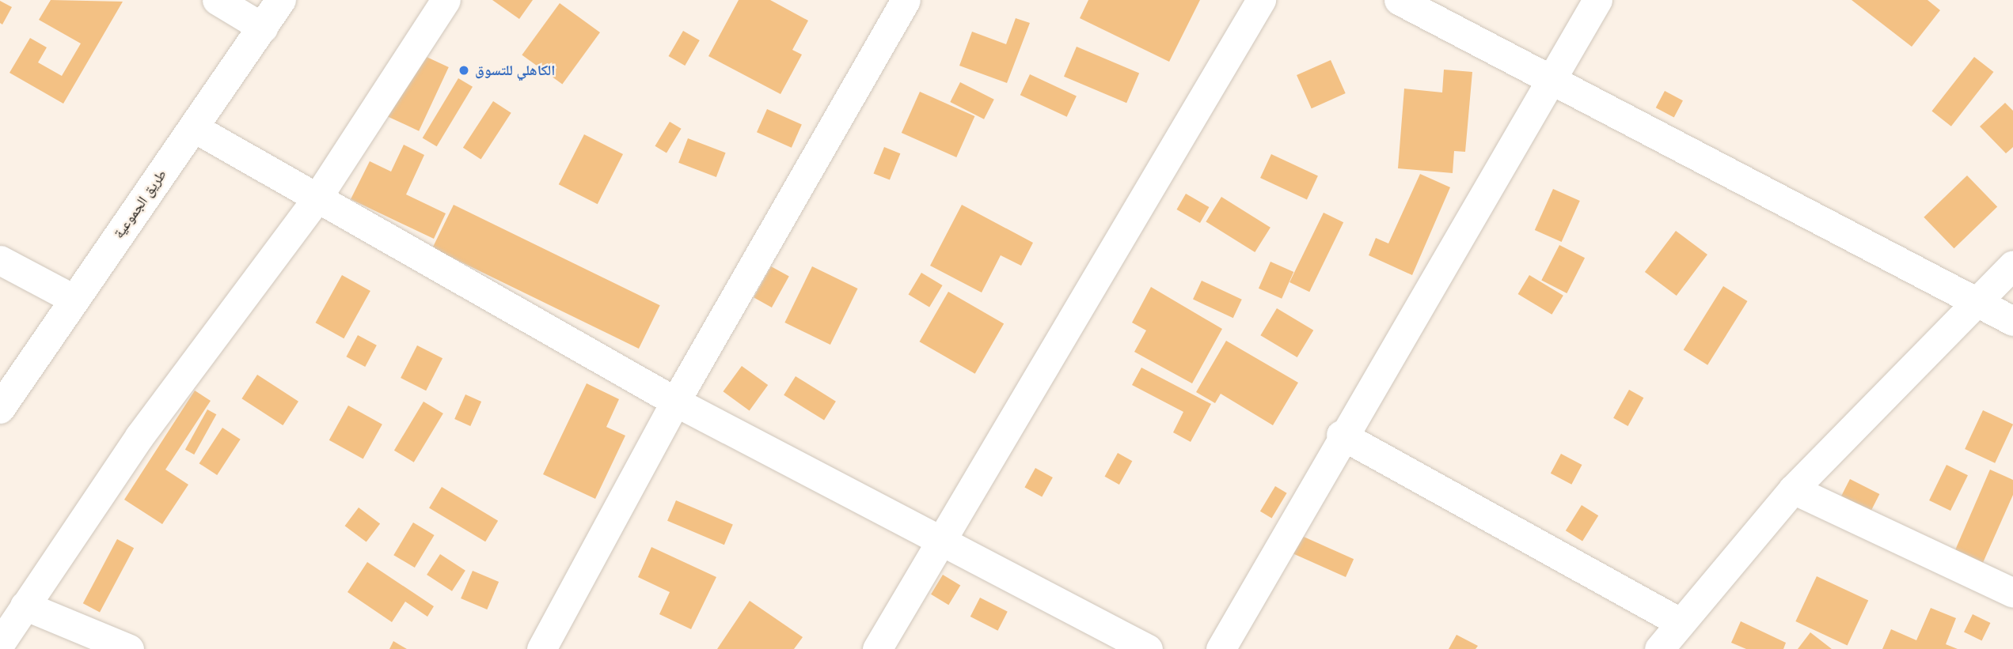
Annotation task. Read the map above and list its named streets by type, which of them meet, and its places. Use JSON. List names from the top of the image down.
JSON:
{
  "streets": {
    "main road": ["طريق الجموعية"]
  },
  "places": ["الكاهلي للتسوق"]
}
